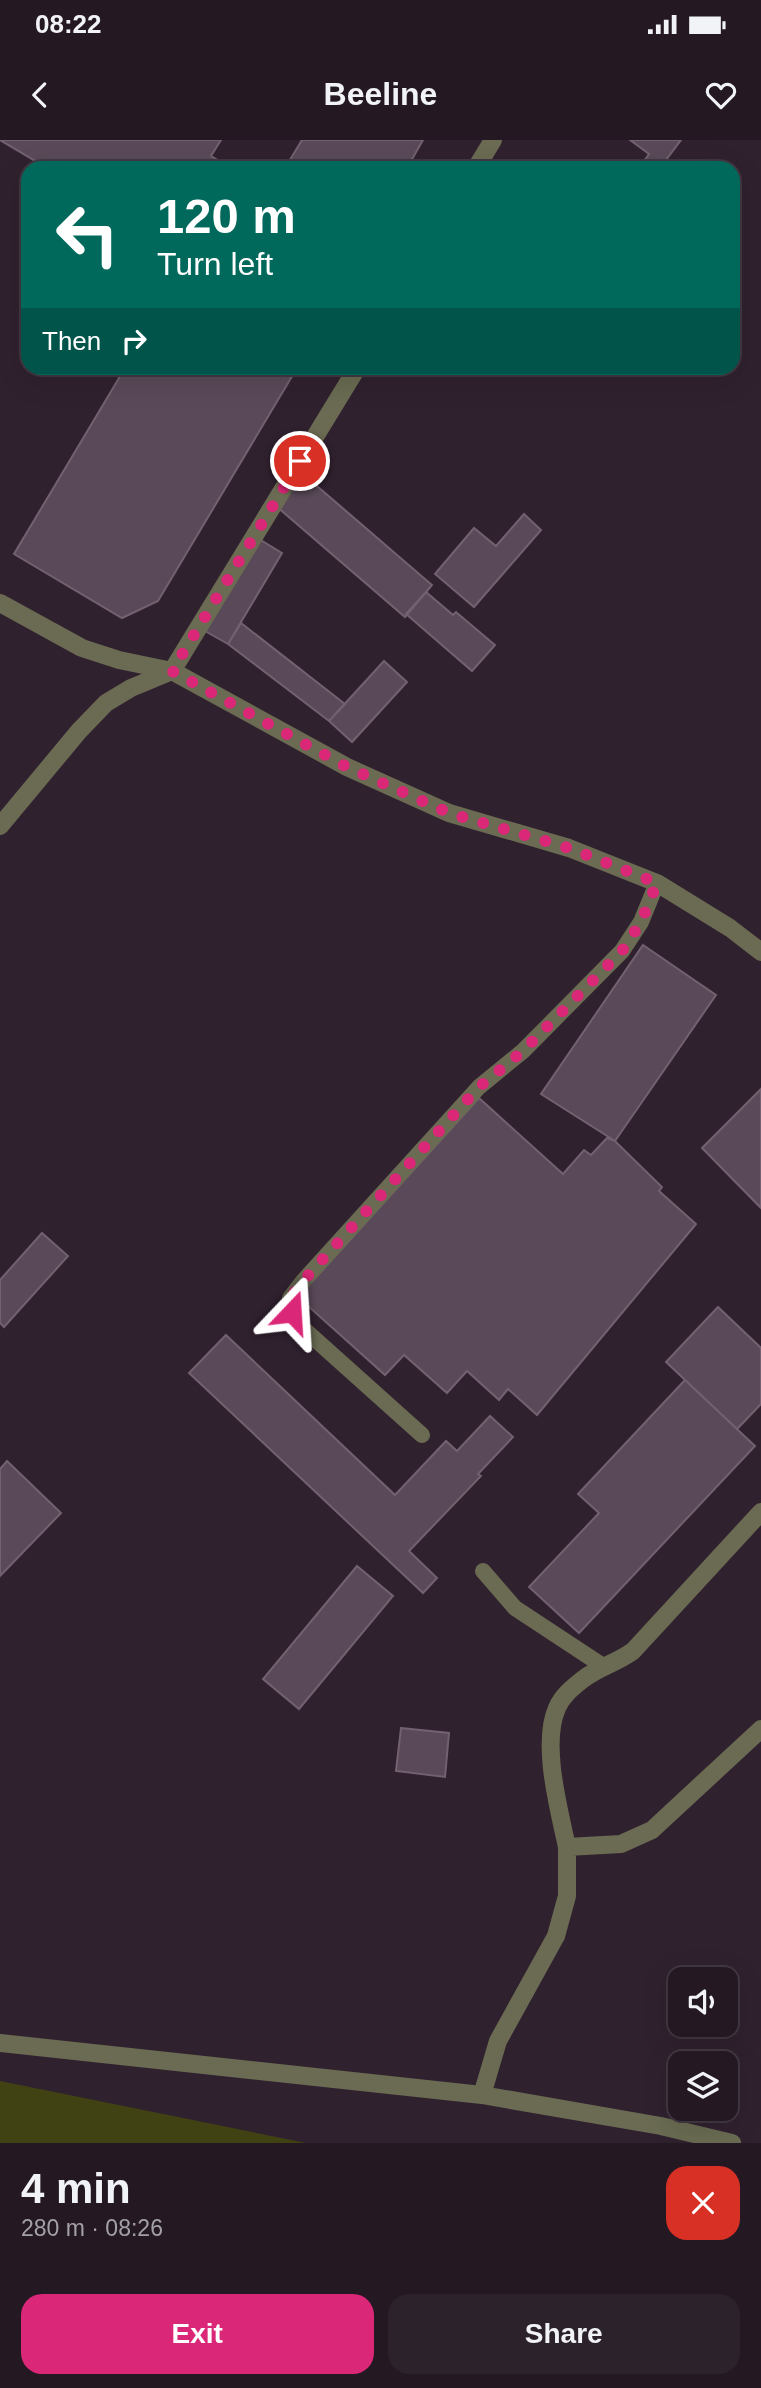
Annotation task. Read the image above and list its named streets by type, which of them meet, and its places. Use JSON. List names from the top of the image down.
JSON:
{
  "page": {
    "status": "08:22",
    "header": "Beeline",
    "turn": ["120 m", "Turn left"],
    "then": "Then",
    "heading": ["4 min", "280 m · 08:26"],
    "buttons": ["Exit", "Share"]
  }
}
